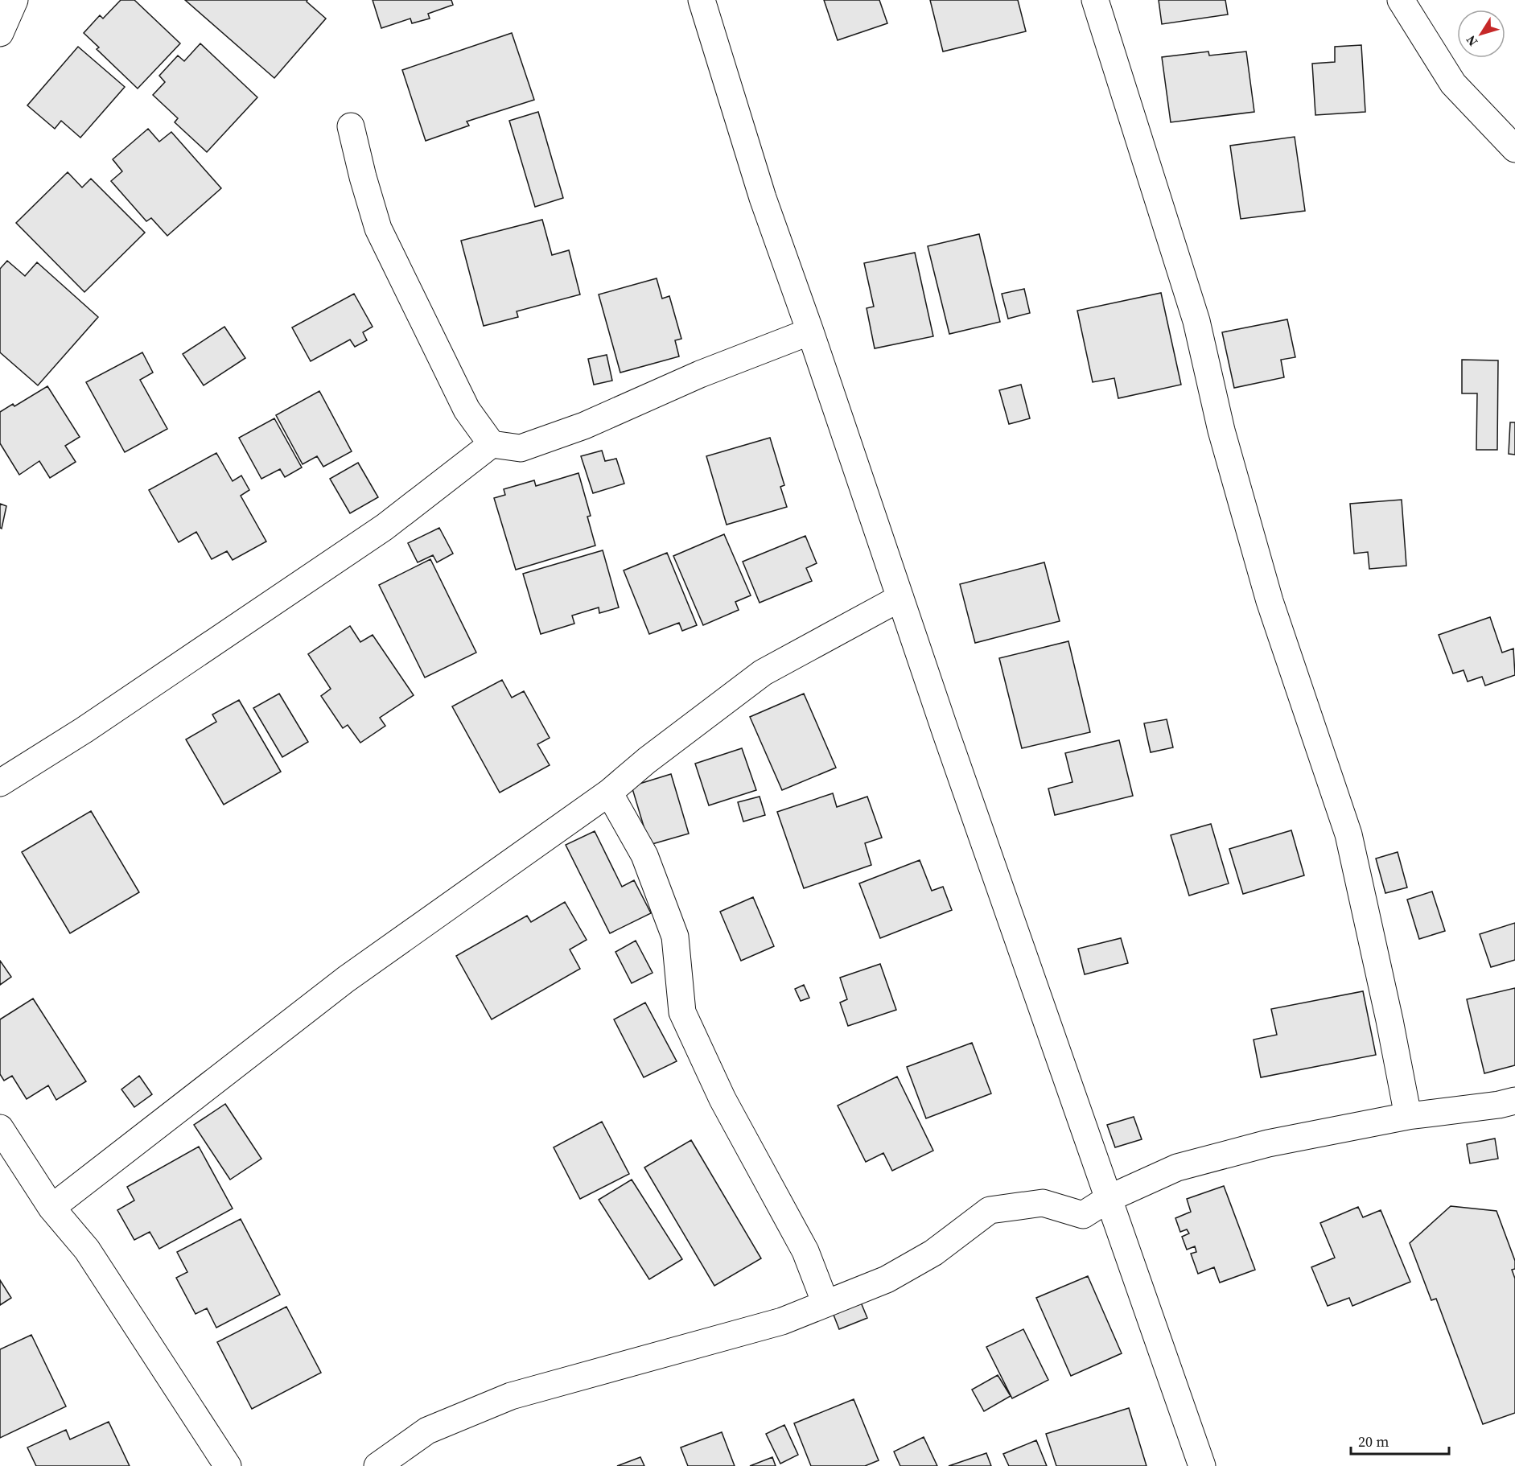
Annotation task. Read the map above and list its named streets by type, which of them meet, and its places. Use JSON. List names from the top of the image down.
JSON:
{
  "scale_bar": "20 m",
  "north": "bottom left"
}
